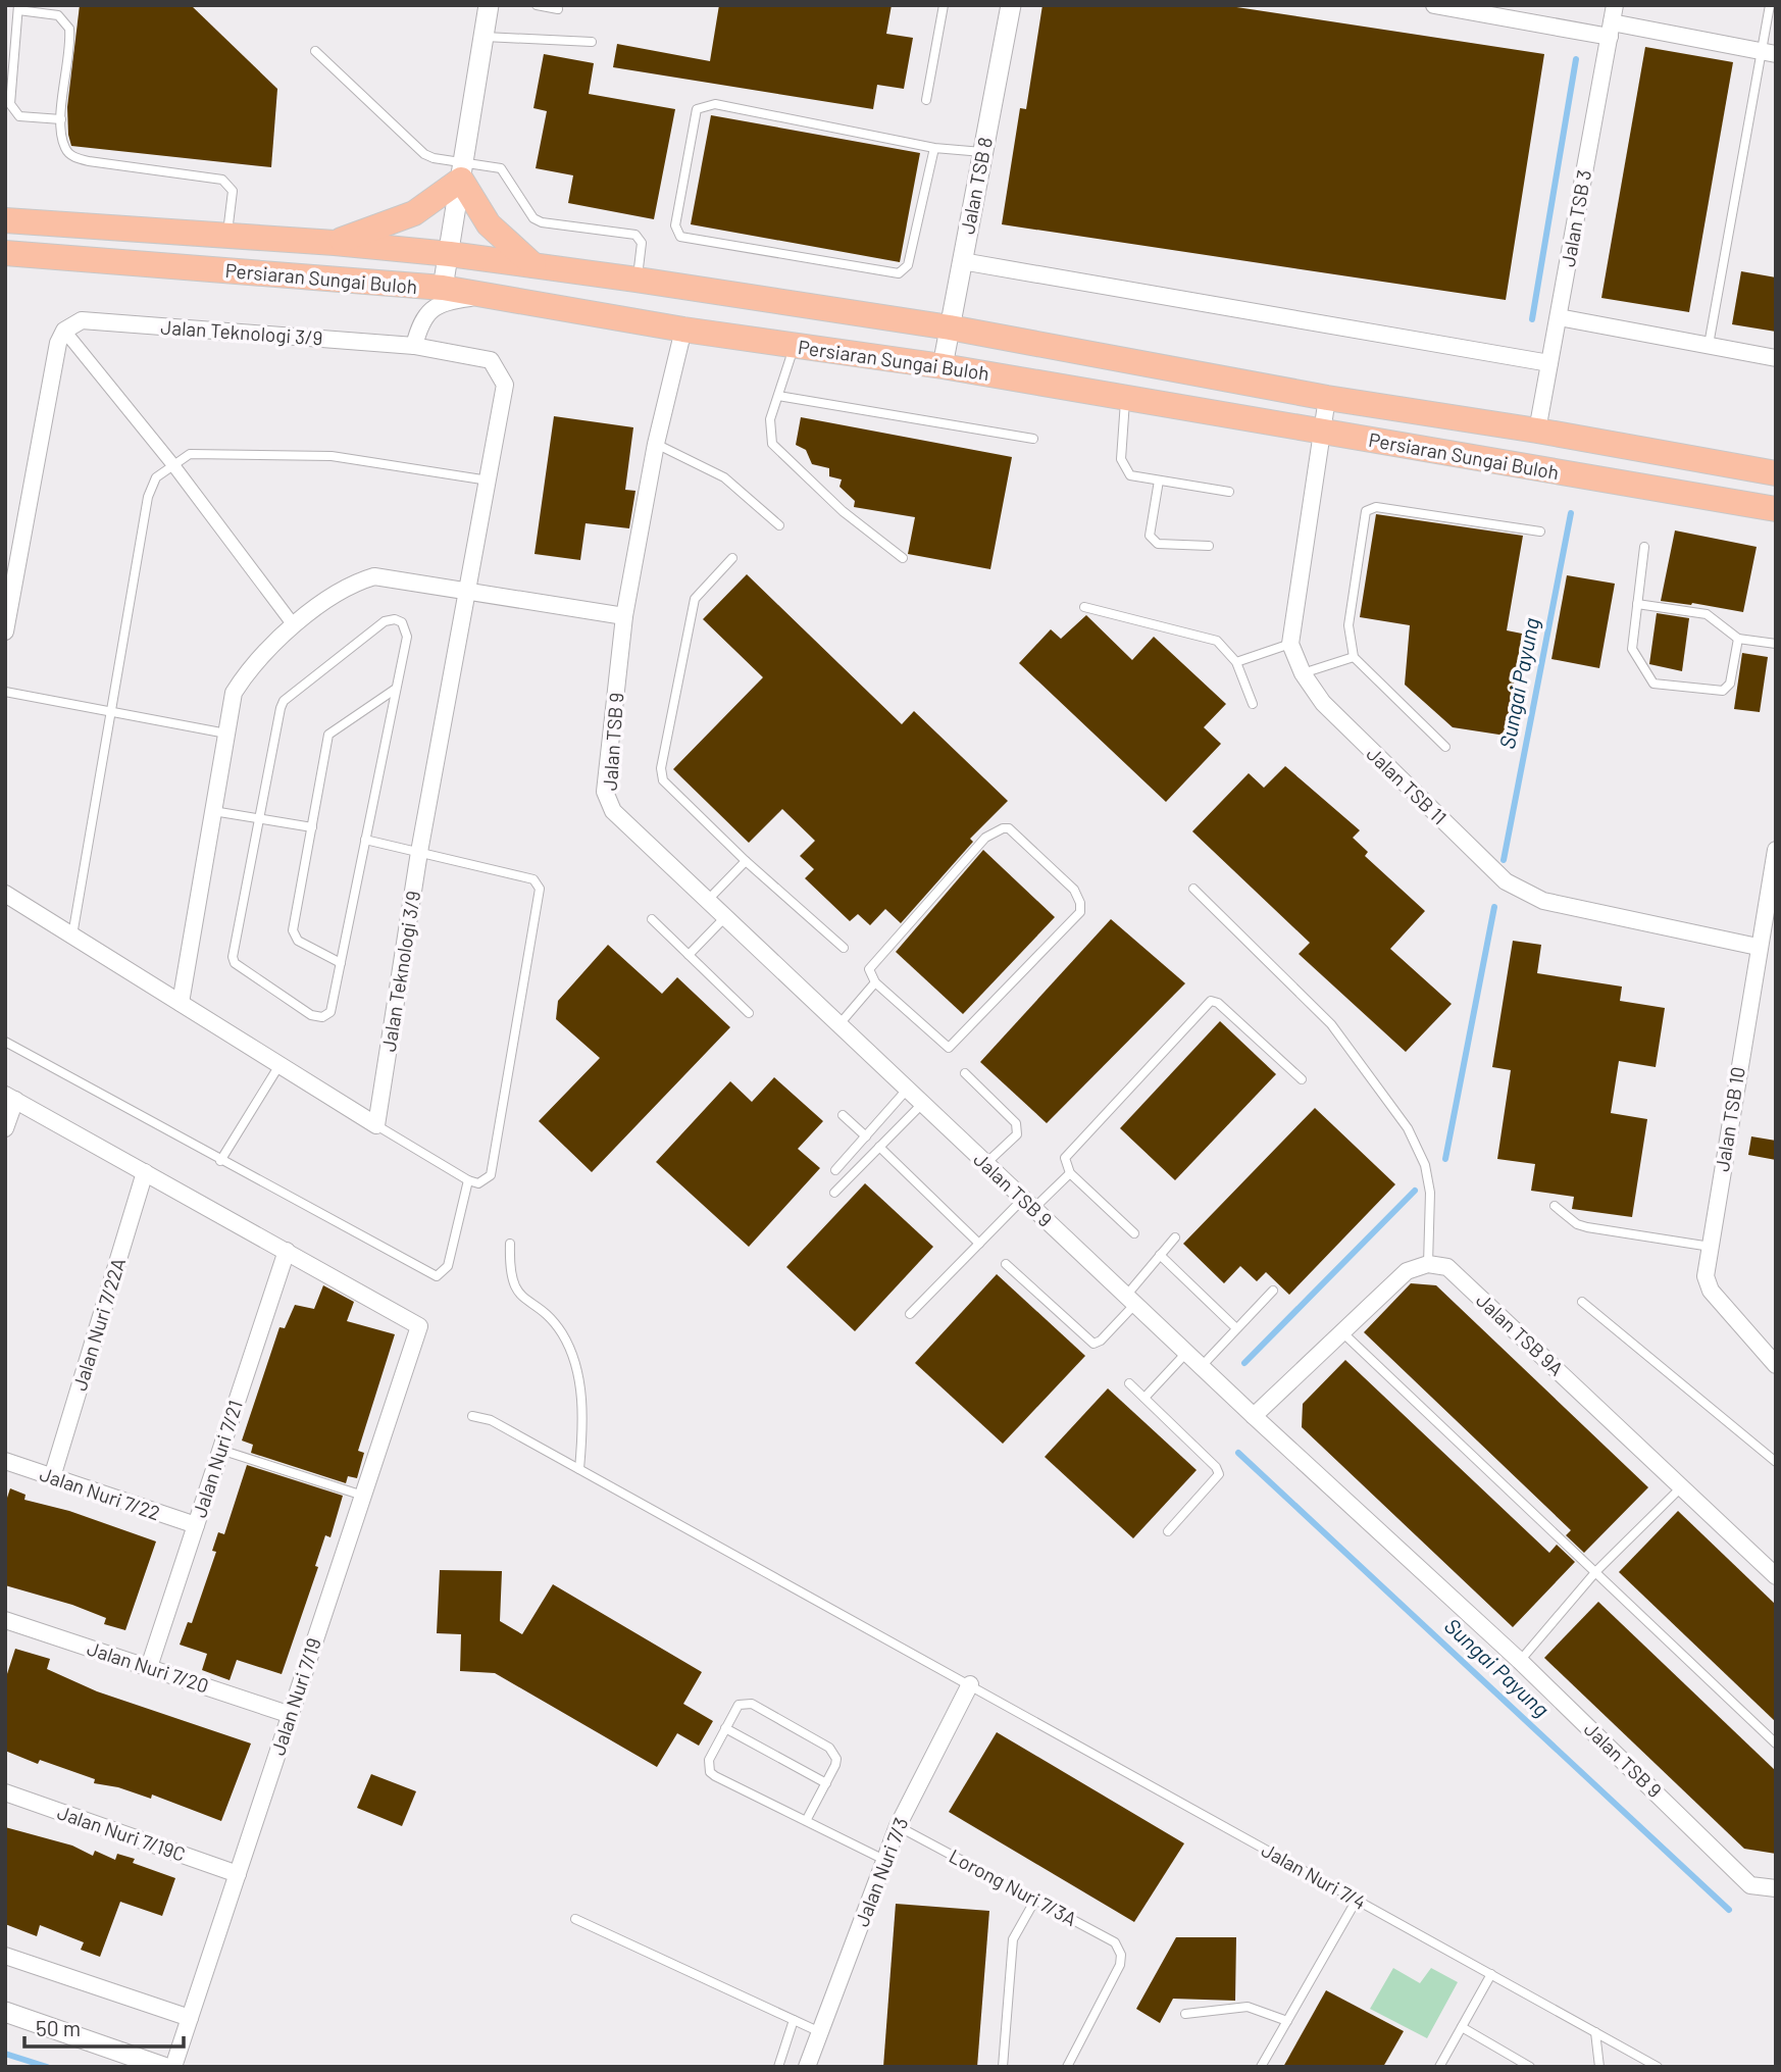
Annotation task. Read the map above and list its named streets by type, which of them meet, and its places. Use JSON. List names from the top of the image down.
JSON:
{
  "streets": {
    "main road": ["Persiaran Sungai Buloh"],
    "street": [
      "Jalan TSB 8",
      "Jalan TSB 3",
      "Jalan Teknologi 3/9",
      "Jalan TSB 9",
      "Jalan TSB 11",
      "Jalan TSB 10",
      "Jalan Nuri 7/22A",
      "Jalan TSB 9A",
      "Jalan Nuri 7/21",
      "Jalan Nuri 7/22",
      "Jalan Nuri 7/20",
      "Jalan Nuri 7/19",
      "Jalan Nuri 7/19C",
      "Jalan Nuri 7/3"
    ],
    "lane": ["Jalan Nuri 7/4", "Lorong Nuri 7/3A"]
  },
  "crossings": [
    ["Jalan TSB 8", "Persiaran Sungai Buloh"],
    ["Jalan TSB 3", "Persiaran Sungai Buloh"],
    ["Persiaran Sungai Buloh", "Jalan TSB 9"],
    ["Jalan TSB 11", "Jalan TSB 10"],
    ["Jalan Nuri 7/22A", "Jalan Nuri 7/22"],
    ["Jalan Nuri 7/21", "Jalan Nuri 7/22"],
    ["Jalan Nuri 7/21", "Jalan Nuri 7/20"],
    ["Jalan Nuri 7/21", "Jalan Nuri 7/19"],
    ["Jalan Nuri 7/20", "Jalan Nuri 7/19"],
    ["Jalan Nuri 7/19", "Jalan Nuri 7/19C"],
    ["Jalan Nuri 7/3", "Jalan Nuri 7/4"],
    ["Jalan Nuri 7/3", "Lorong Nuri 7/3A"]
  ],
  "water": ["Sungai Payung"],
  "scale_bar": "50 m"
}
